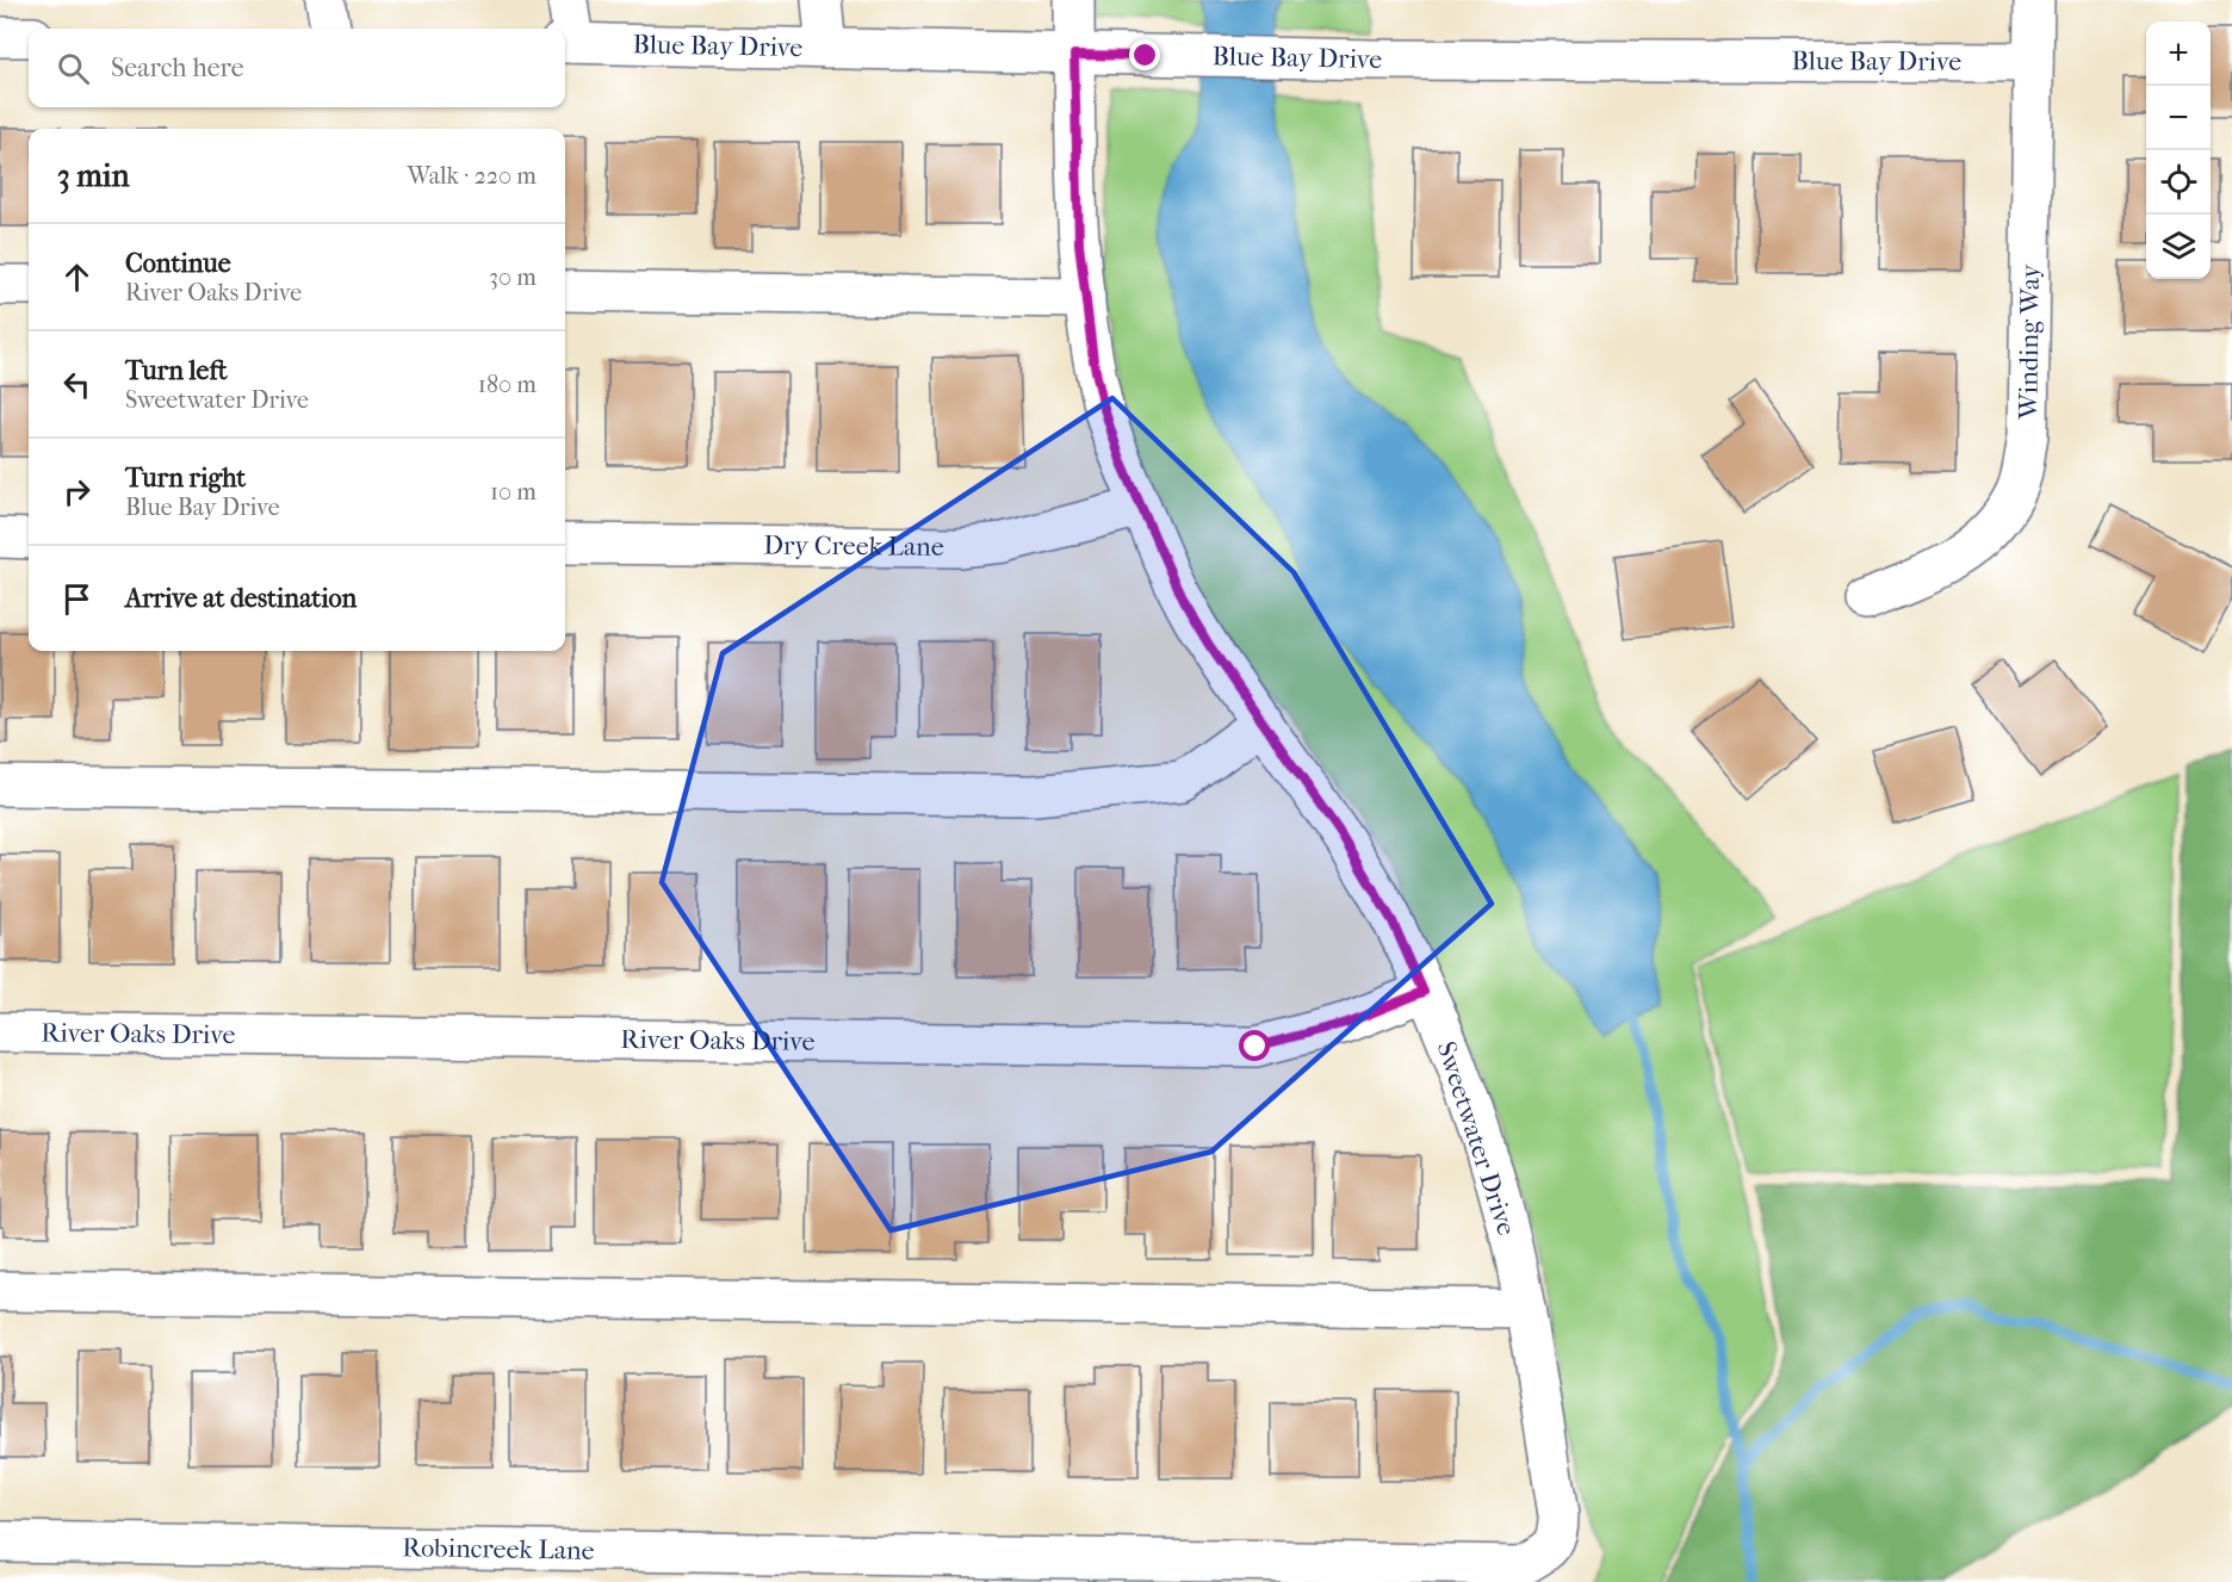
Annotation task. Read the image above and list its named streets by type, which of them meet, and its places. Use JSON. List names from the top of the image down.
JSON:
{
  "streets": {
    "street": [
      "Blue Bay Drive",
      "Winding Way",
      "Dry Creek Lane",
      "River Oaks Drive",
      "Sweetwater Drive",
      "Robincreek Lane"
    ]
  },
  "crossings": [
    ["Blue Bay Drive", "Winding Way"],
    ["Blue Bay Drive", "Sweetwater Drive"],
    ["Dry Creek Lane", "Sweetwater Drive"],
    ["River Oaks Drive", "Sweetwater Drive"],
    ["Sweetwater Drive", "Robincreek Lane"]
  ],
  "page": {
    "map_buttons": ["+", "−"],
    "search": "Search here",
    "heading": ["3 min", "Walk · 220 m"],
    "list": [
      ["Continue", "River Oaks Drive", "30 m"],
      ["Turn left", "Sweetwater Drive", "180 m"],
      ["Turn right", "Blue Bay Drive", "10 m"],
      "Arrive at destination"
    ]
  }
}
